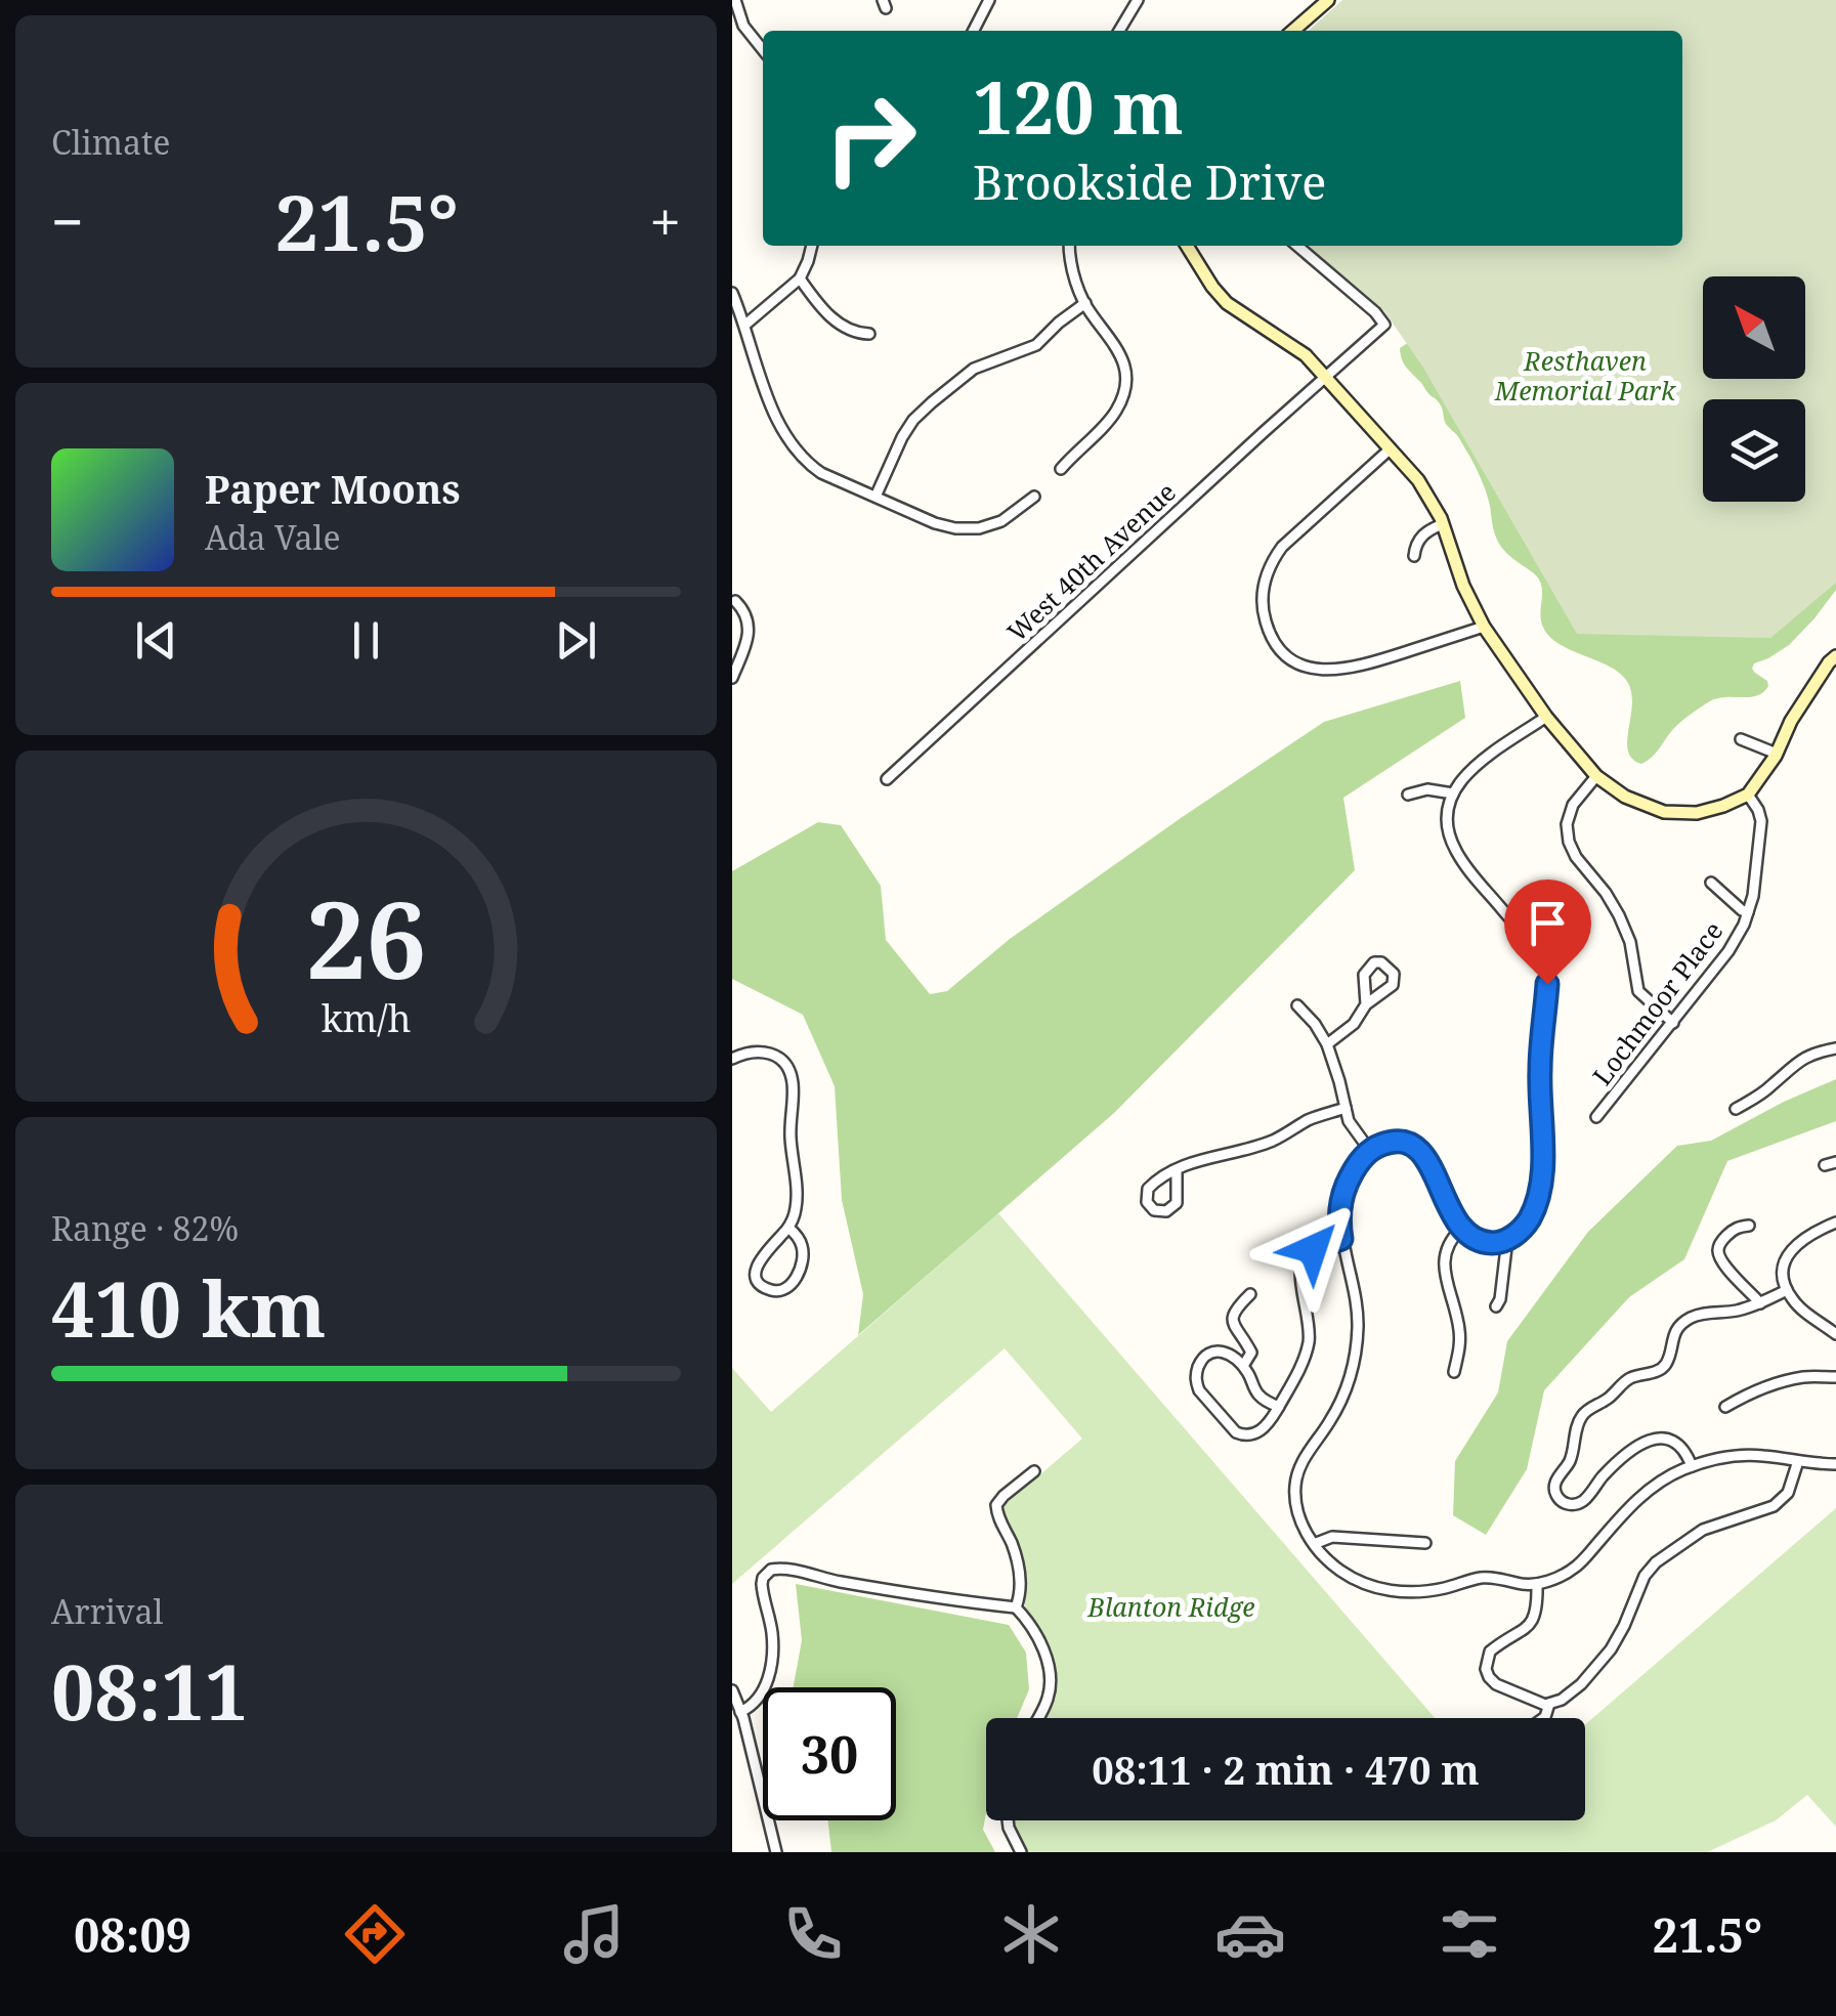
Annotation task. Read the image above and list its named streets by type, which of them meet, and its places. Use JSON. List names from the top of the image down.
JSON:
{
  "streets": {
    "street": ["West 40th Avenue", "Lochmoor Place"]
  },
  "parks": ["Resthaven Memorial Park", "Blanton Ridge"],
  "north": "top left",
  "page": {
    "tile": [
      "Climate",
      ["Range · 82%", "410 km"],
      ["Arrival", "08:11"]
    ],
    "turn": ["120 m", "Brookside Drive"],
    "heat": ["−", "21.5°", "+"],
    "song": ["Paper Moons", "Ada Vale"],
    "limit": "30",
    "trip": "08:11 · 2 min · 470 m",
    "tabs": ["08:09", "21.5°"],
    "gauge": ["26", "km/h"]
  }
}
